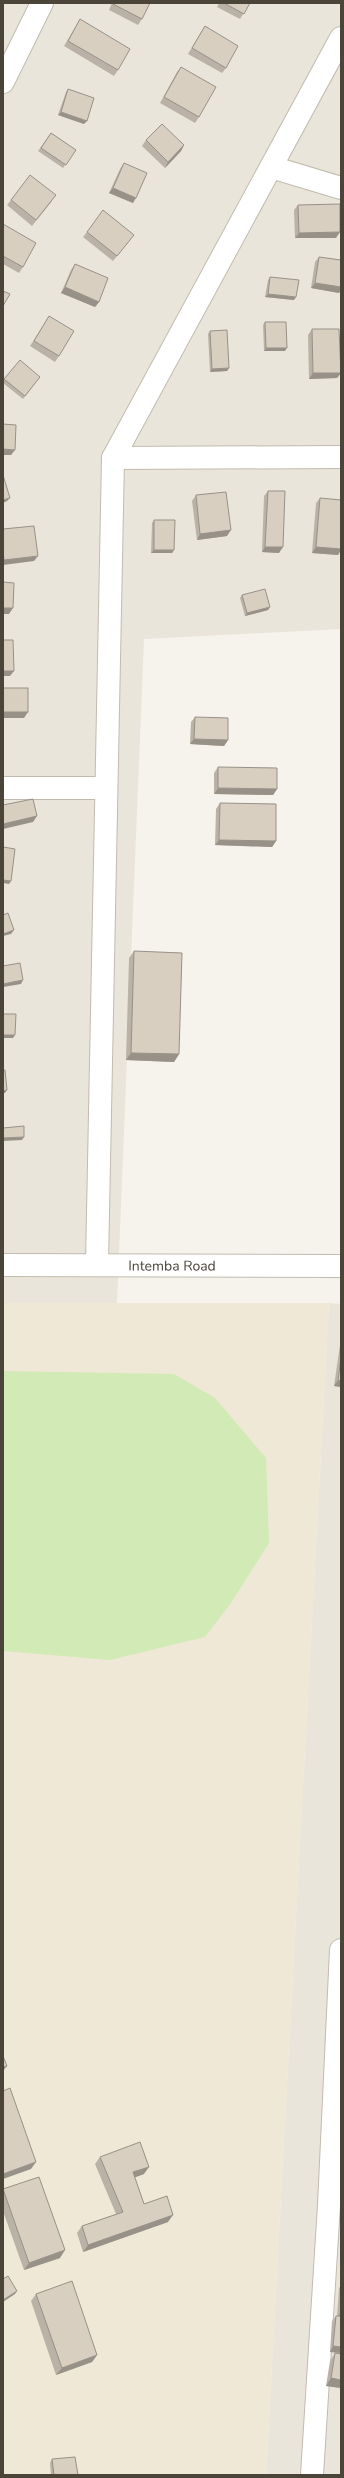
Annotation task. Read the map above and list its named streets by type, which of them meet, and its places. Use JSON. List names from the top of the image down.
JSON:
{
  "streets": {
    "street": ["Intemba Road"]
  }
}
